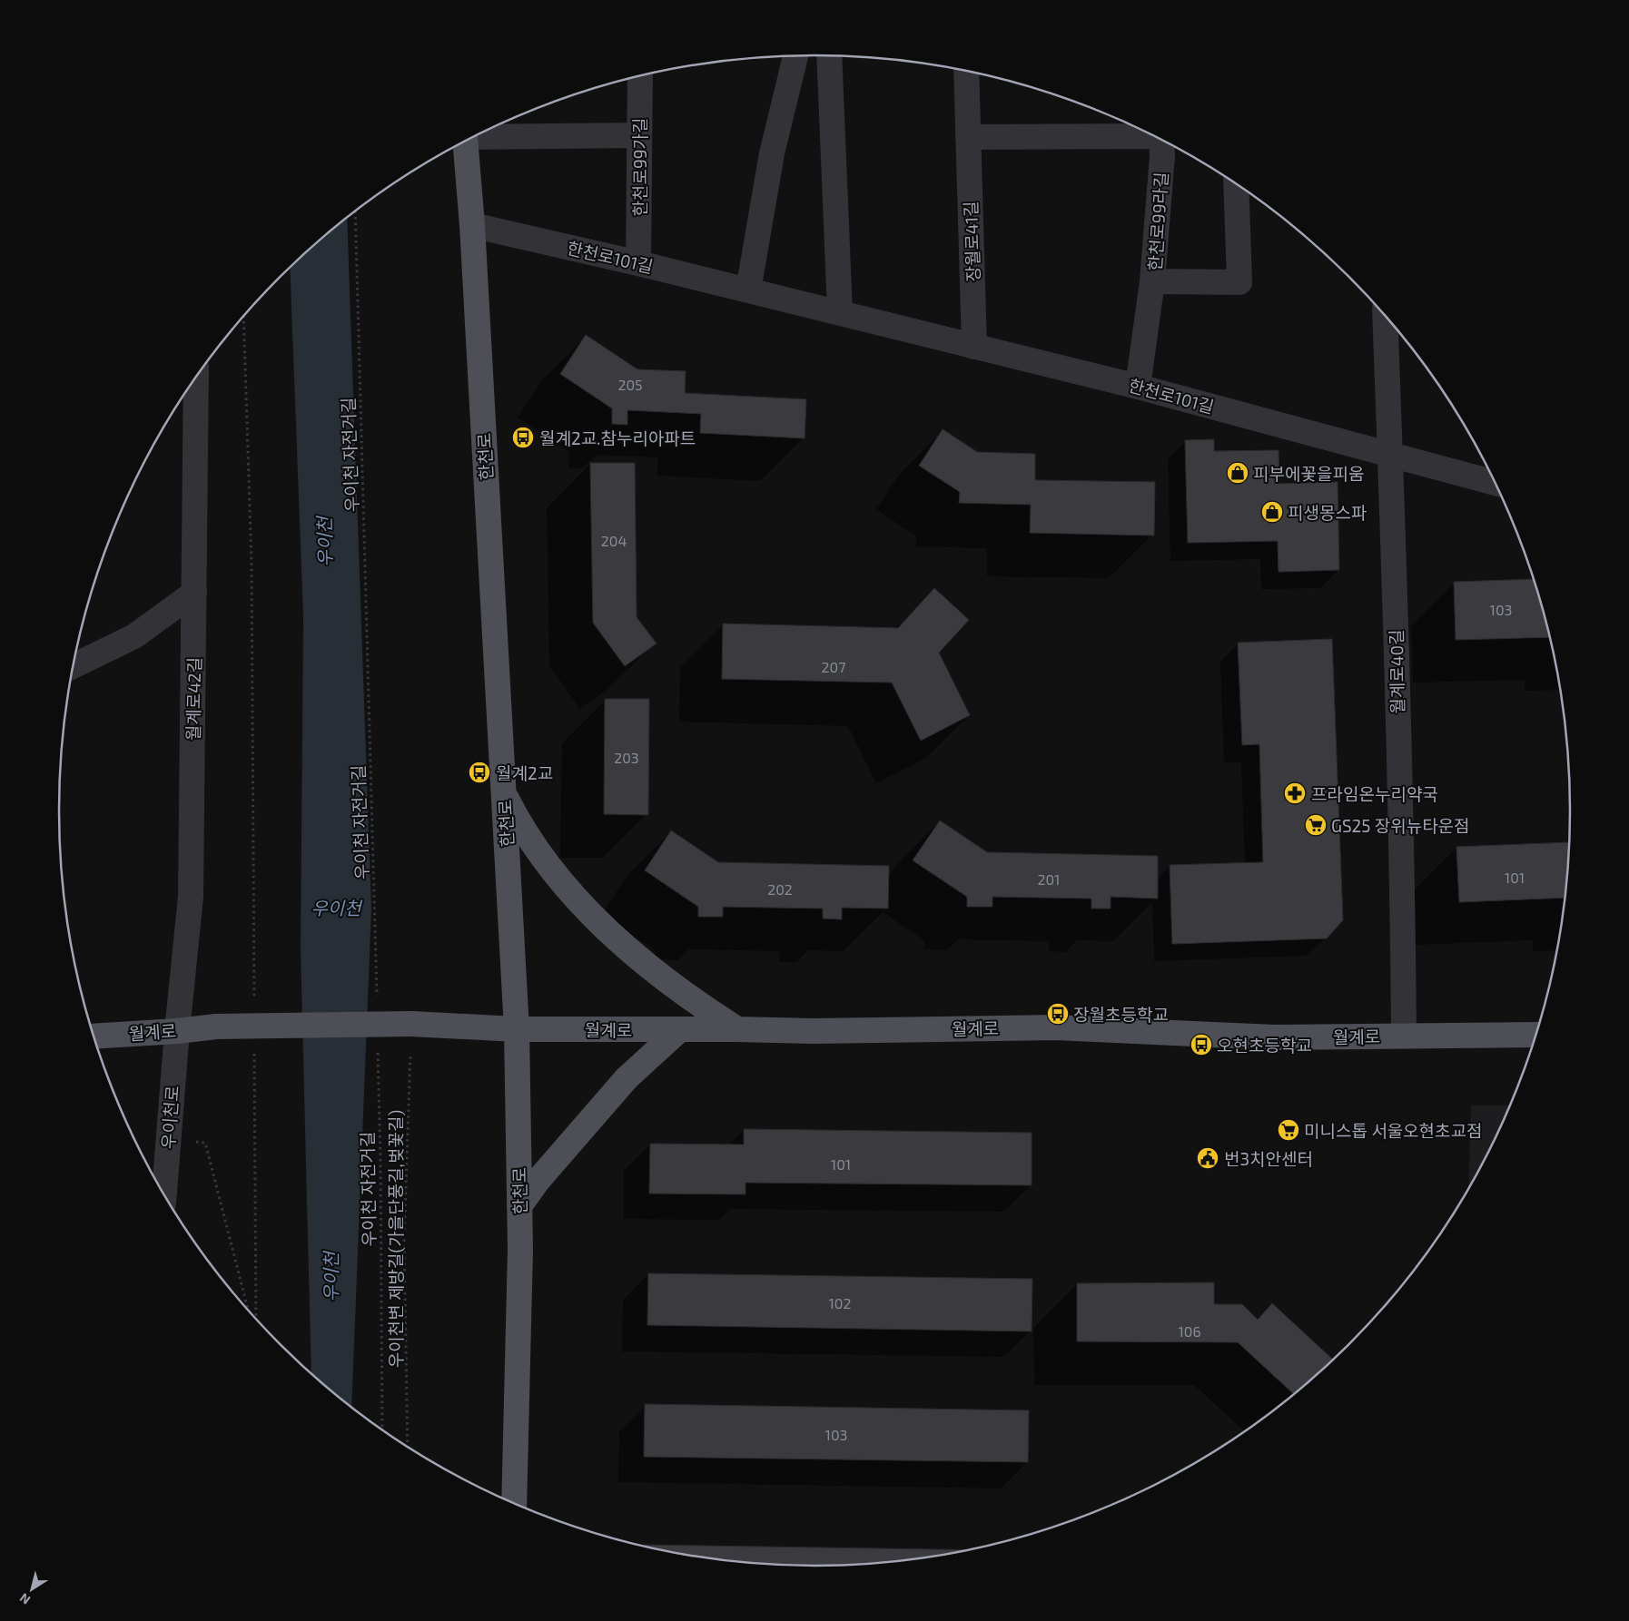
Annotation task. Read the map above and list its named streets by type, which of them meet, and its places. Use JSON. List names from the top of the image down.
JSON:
{
  "streets": {
    "main road": ["한천로", "월계로"],
    "street": [
      "한천로99가길",
      "한천로99라길",
      "장월로41길",
      "한천로101길",
      "월계로40길",
      "월계로42길",
      "우이천로"
    ],
    "path": ["우이천 자전거길", "우이천변 제방길(가을단풍길,벚꽃길)"]
  },
  "crossings": [
    ["한천로99가길", "한천로101길"],
    ["한천로99가길", "한천로"],
    ["한천로99라길", "한천로101길"],
    ["장월로41길", "한천로101길"],
    ["한천로101길", "한천로"],
    ["한천로101길", "월계로40길"],
    ["한천로", "월계로"],
    ["월계로40길", "월계로"],
    ["월계로42길", "월계로"],
    ["월계로42길", "우이천로"],
    ["월계로", "우이천로"],
    ["월계로", "우이천변 제방길(가을단풍길,벚꽃길)"]
  ],
  "water": ["우이천"],
  "places": {
    "bus stop": [
      "월계2교.참누리아파트",
      "월계2교",
      "장월초등학교",
      "오현초등학교"
    ],
    "shop": ["피부에꽃을피움", "피생몽스파"],
    "pharmacy": ["프라임온누리약국"],
    "supermarket": ["GS25 장위뉴타운점", "미니스톱 서울오현초교점"],
    "public building": ["번3치안센터"]
  },
  "house_numbers": [
    "205",
    "204",
    "103",
    "207",
    "203",
    "101",
    "201",
    "202",
    "101",
    "102",
    "106",
    "103"
  ],
  "north": "bottom left"
}
